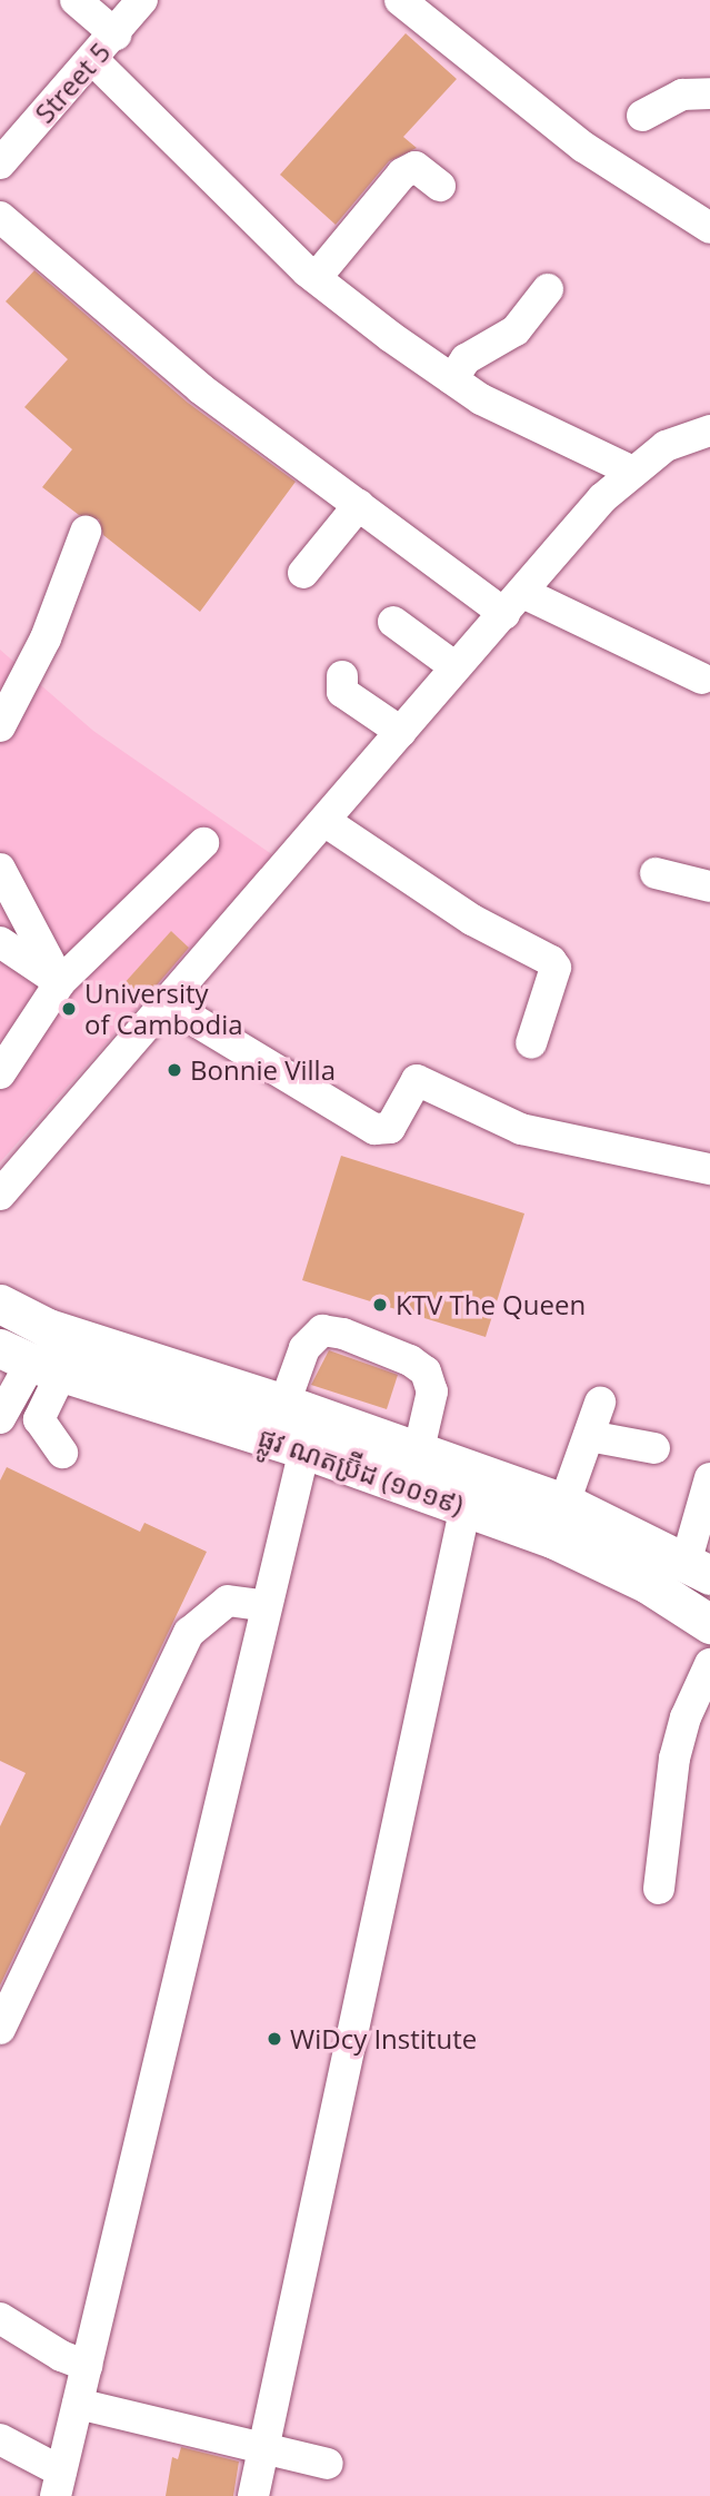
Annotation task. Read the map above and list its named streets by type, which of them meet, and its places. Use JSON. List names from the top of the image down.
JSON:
{
  "streets": {
    "main road": ["ផ្លូវ ណតប្រ៊ីដ (១០១៩)"],
    "street": ["Street 5"]
  },
  "places": [
    "University of Cambodia",
    "Bonnie Villa",
    "KTV The Queen",
    "WiDcy Institute"
  ]
}
